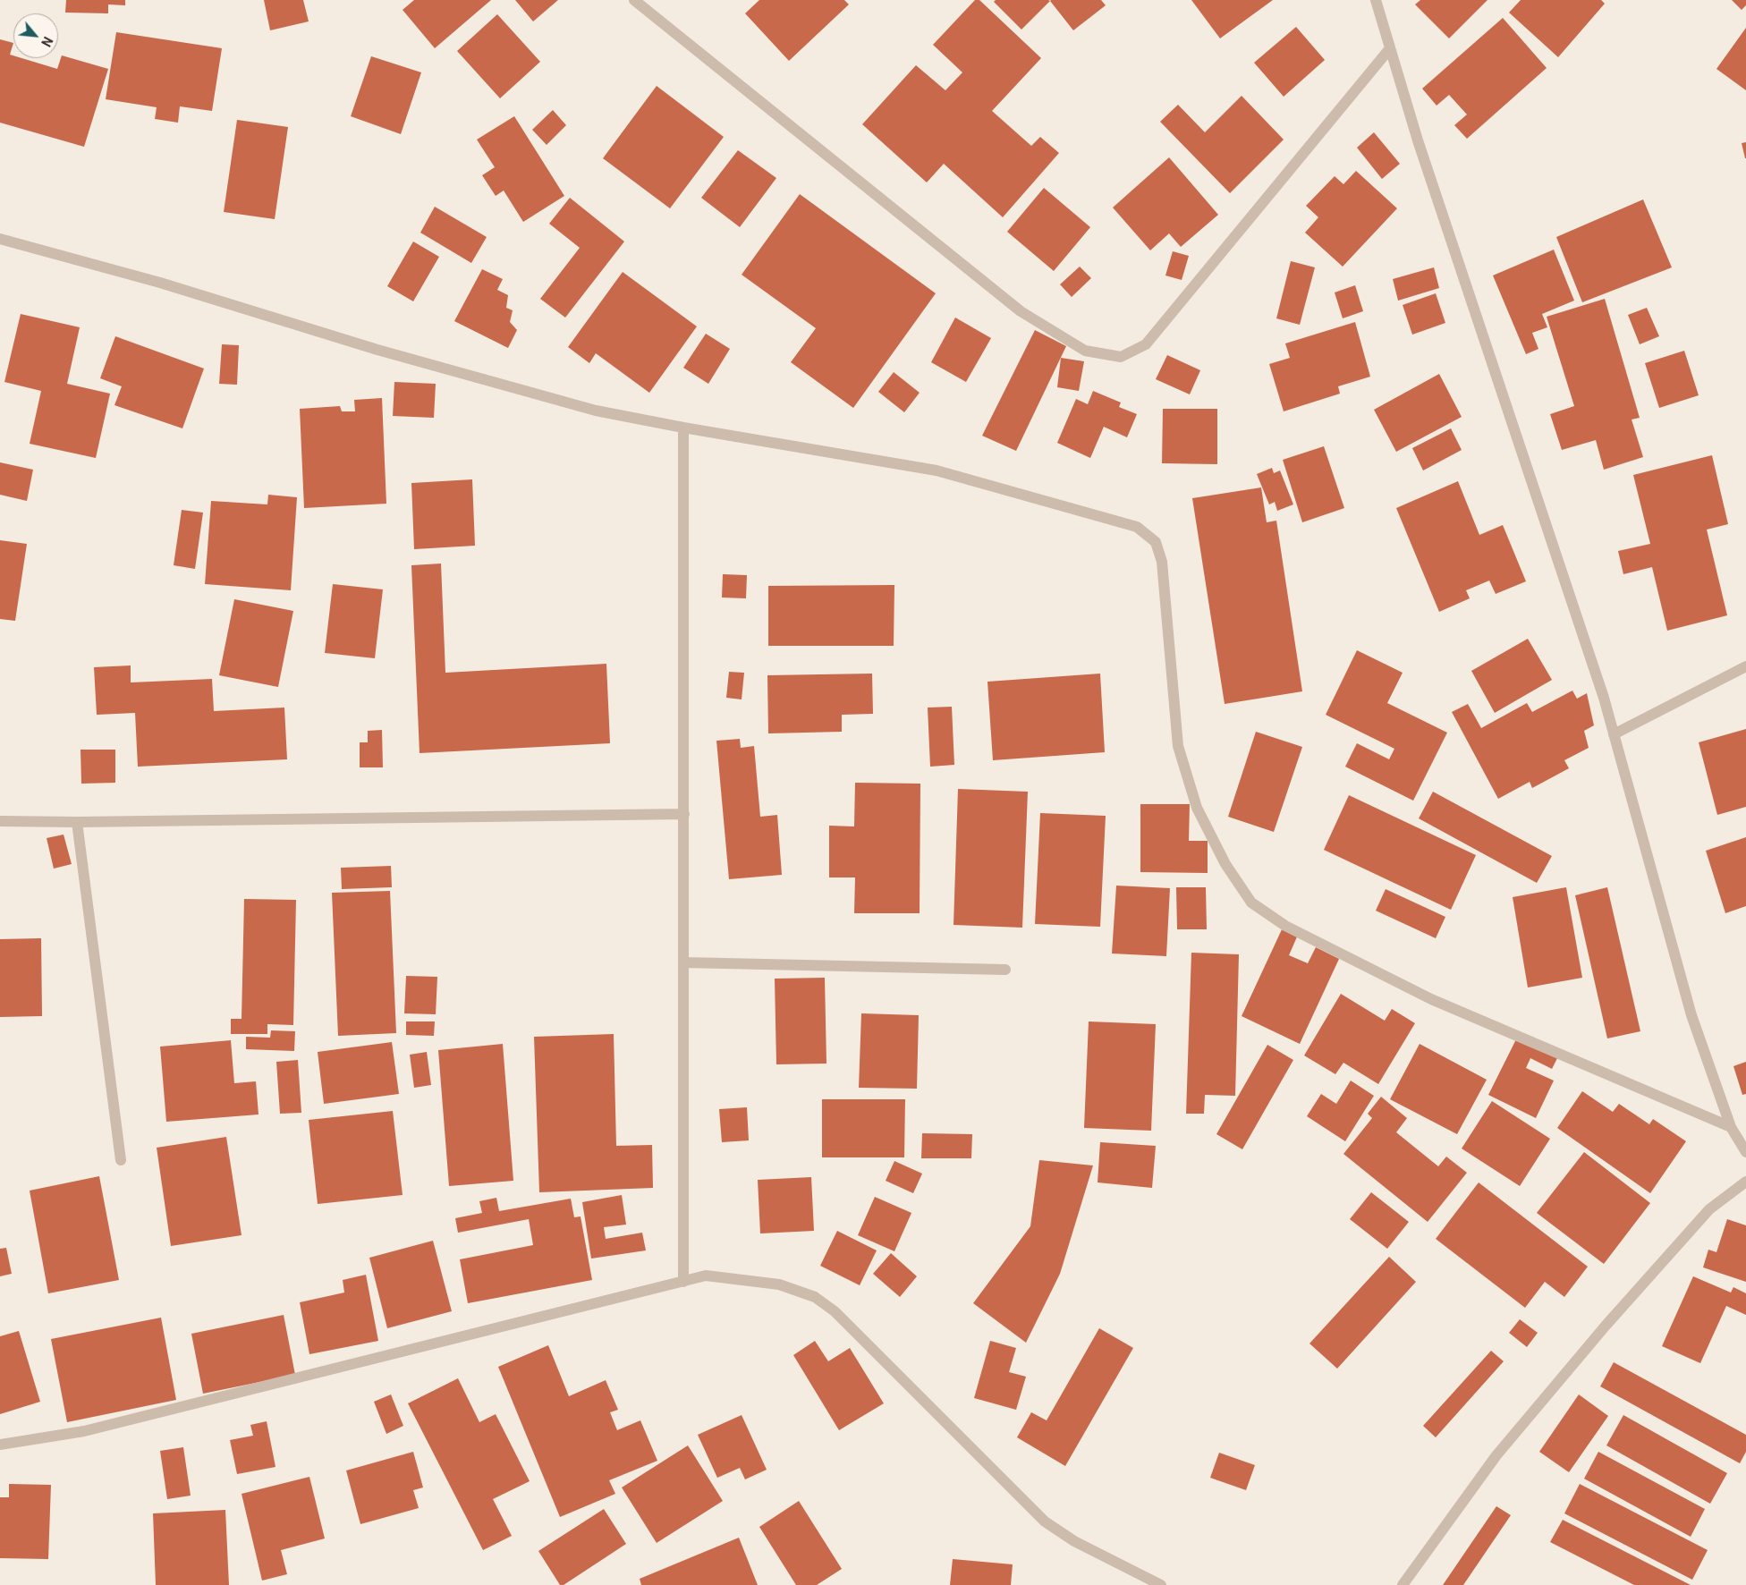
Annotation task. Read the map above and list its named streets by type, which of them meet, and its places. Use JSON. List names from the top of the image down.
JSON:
{
  "north": "bottom right"
}
